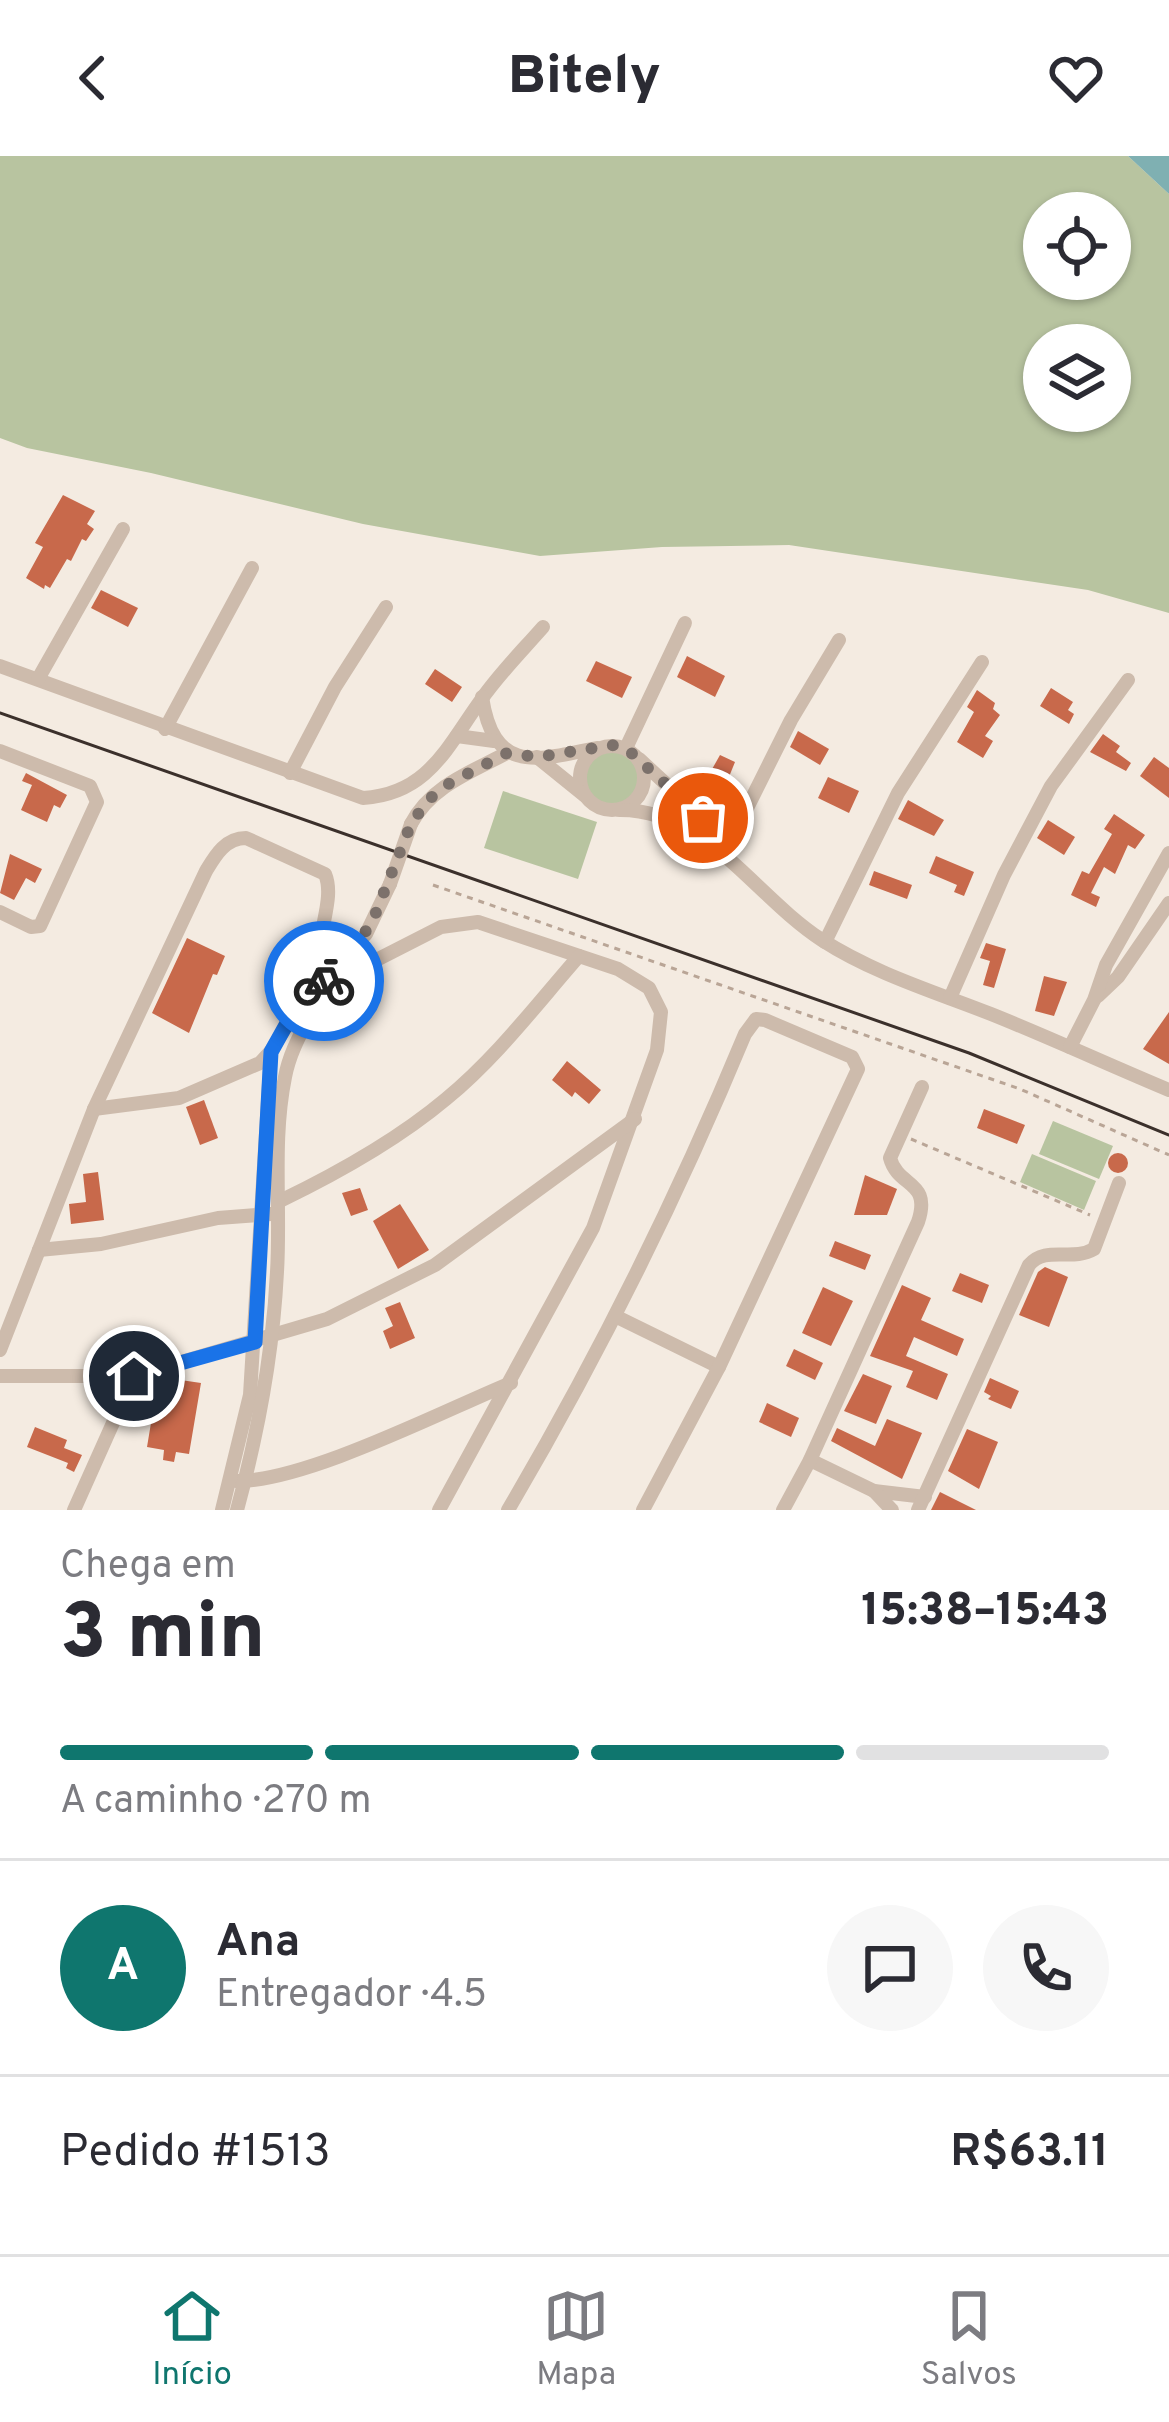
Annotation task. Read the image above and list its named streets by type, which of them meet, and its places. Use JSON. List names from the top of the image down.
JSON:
{
  "page": {
    "header": "Bitely",
    "heading": ["3 min", "Chega em", "15:38–15:43"],
    "panel": [
      "Ana",
      "Entregador · 4.5",
      "Pedido #1513",
      "R$63.11"
    ],
    "bar": "A caminho · 270 m",
    "round": "A",
    "tabs": ["Início", "Mapa", "Salvos"]
  }
}
